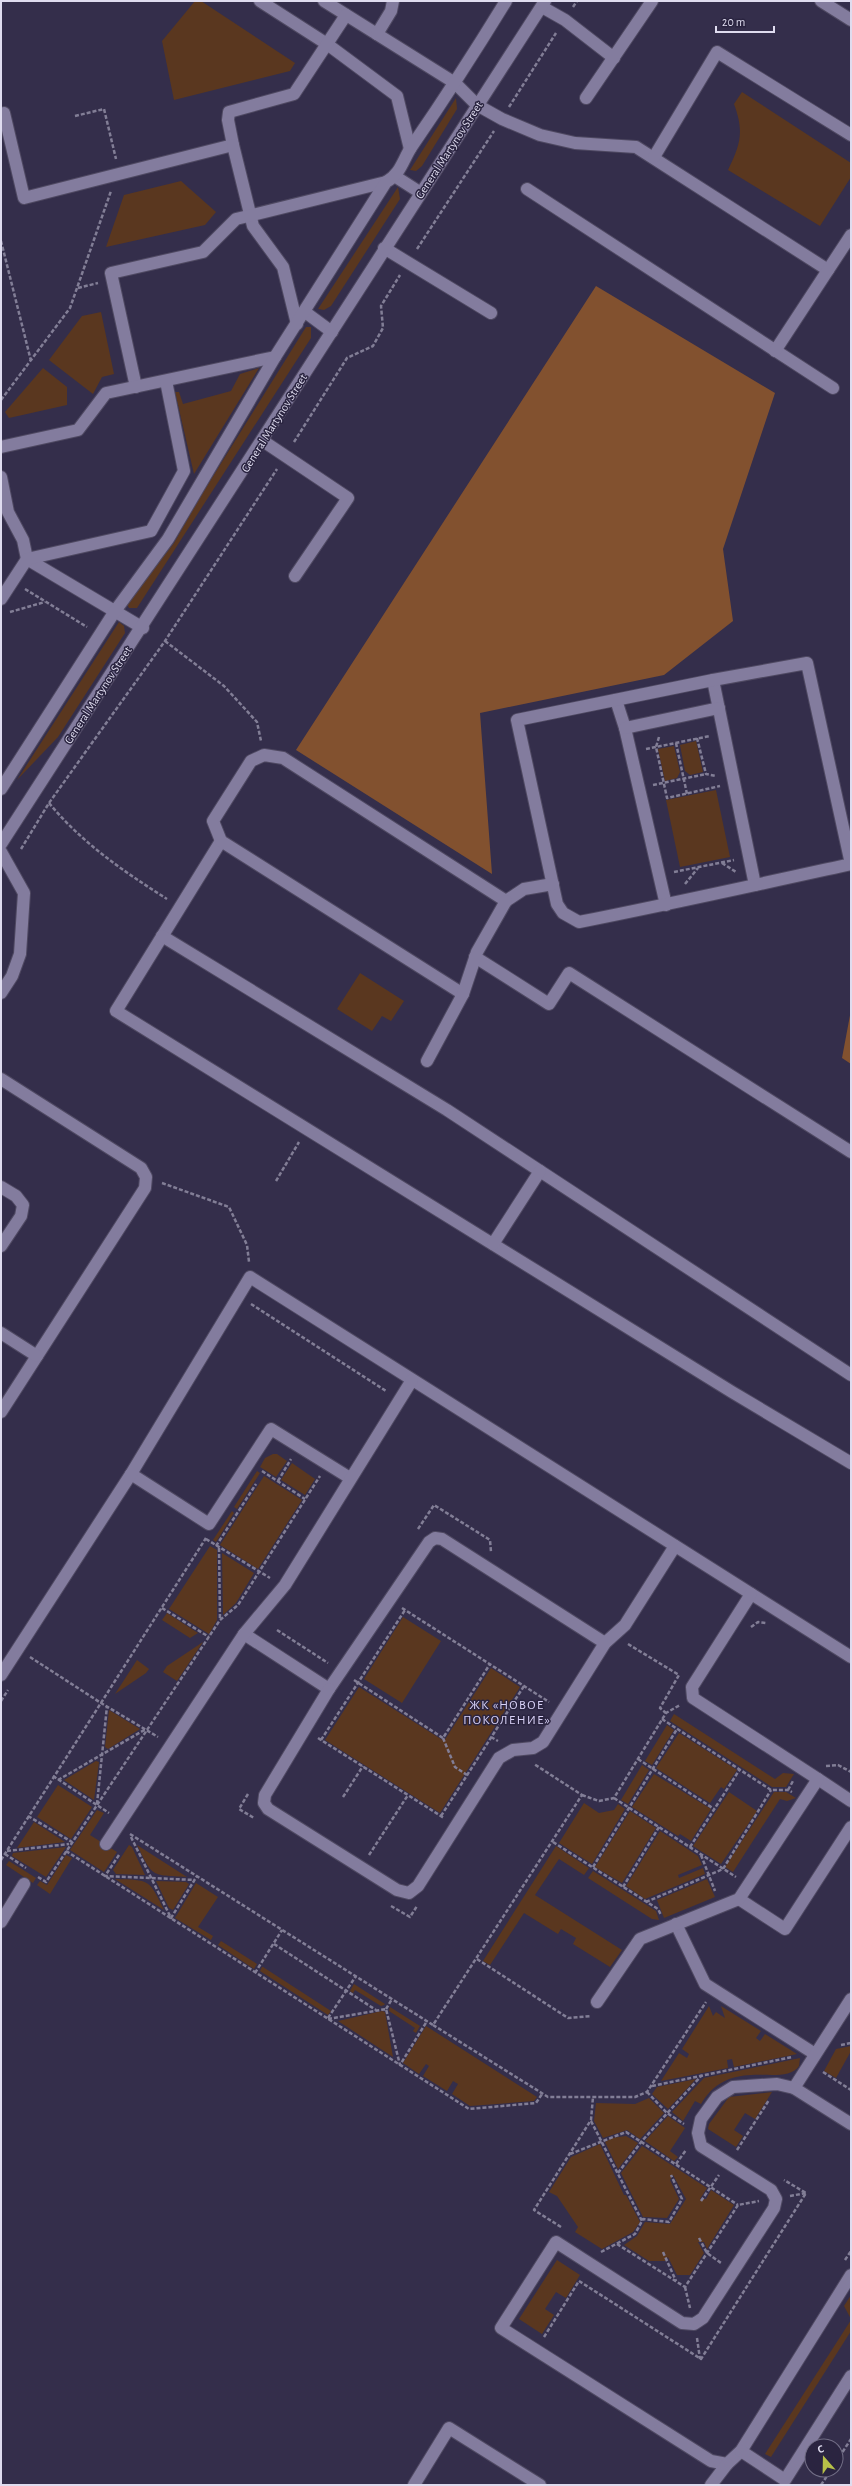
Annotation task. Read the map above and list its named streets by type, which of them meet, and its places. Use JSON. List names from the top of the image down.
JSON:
{
  "streets": {
    "street": ["General Martynov Street"]
  },
  "districts": ["ЖК «НОВОЕ ПОКОЛЕНИЕ»"],
  "scale_bar": "20 m",
  "north": "top"
}
